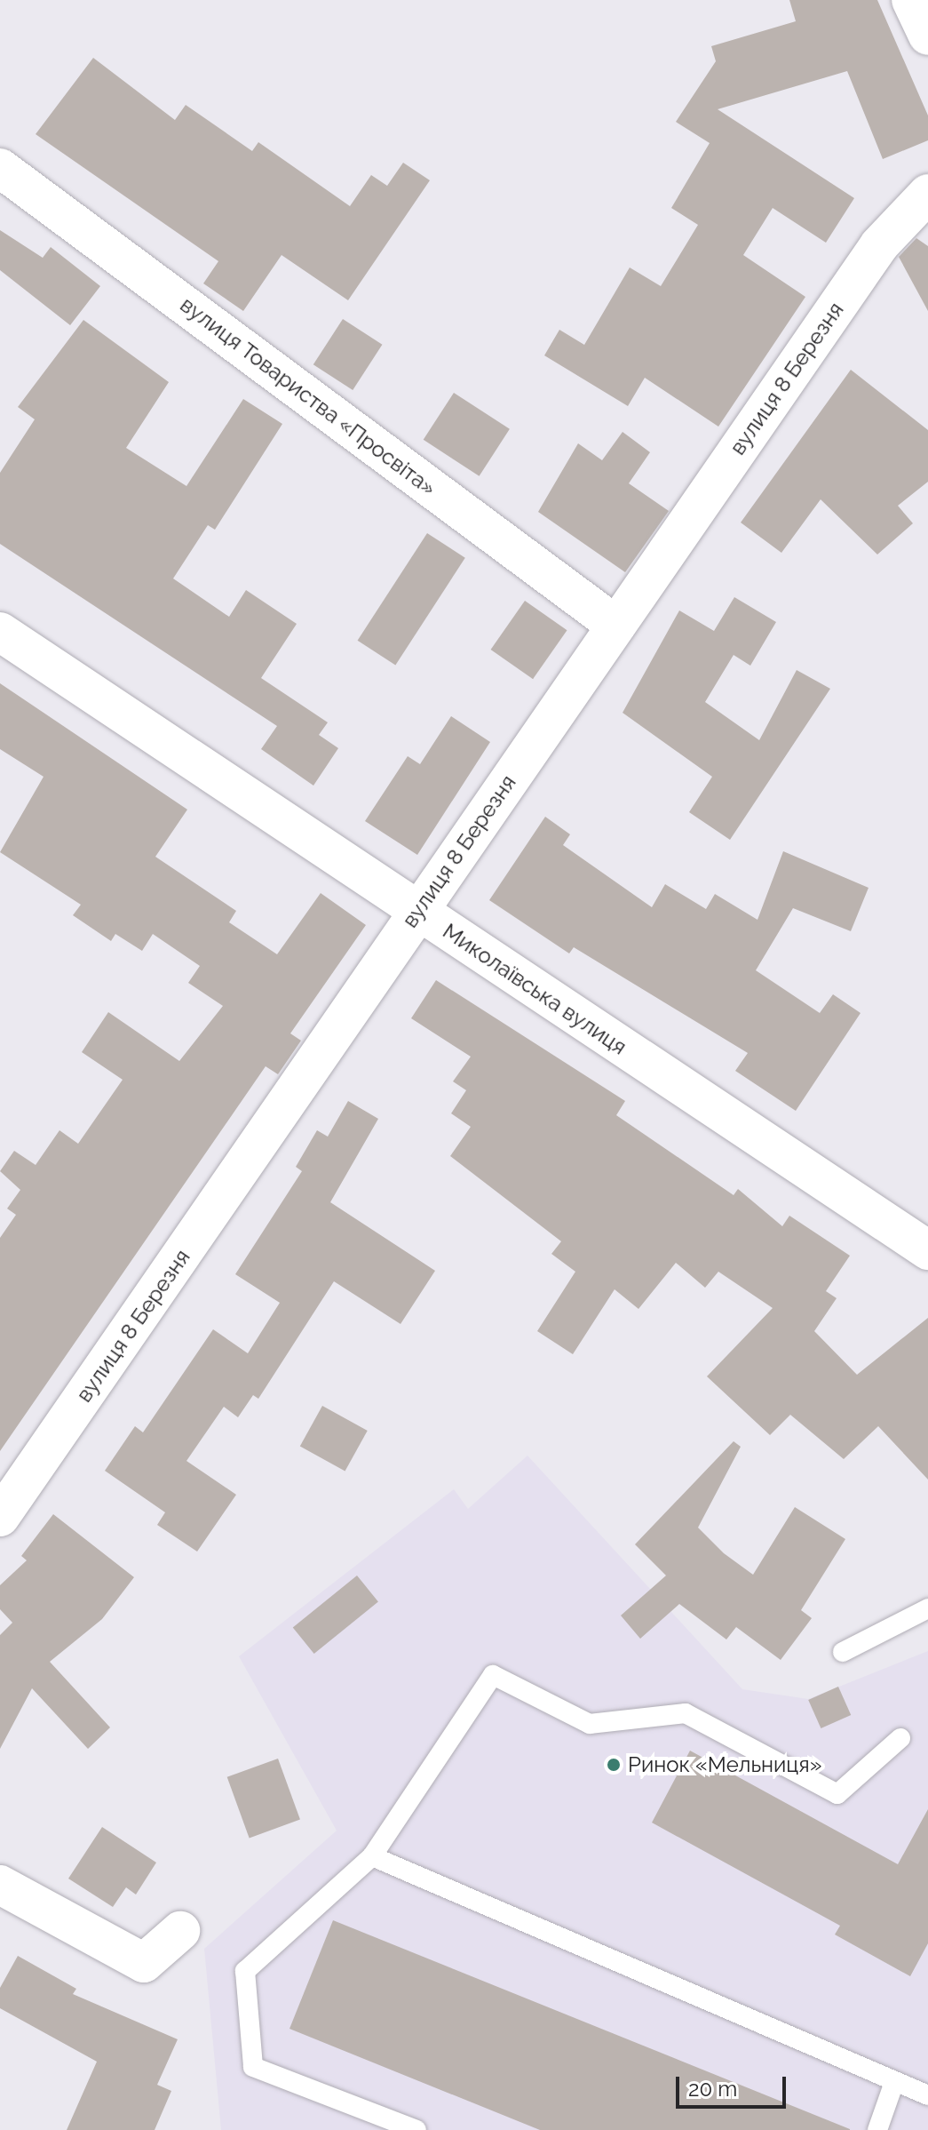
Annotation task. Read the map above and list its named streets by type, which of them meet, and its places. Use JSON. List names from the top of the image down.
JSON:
{
  "streets": {
    "street": ["вулиця 8 Березня", "вулиця Товариства «Просвіта»", "Миколаївська вулиця"]
  },
  "crossings": [
    ["вулиця 8 Березня", "вулиця Товариства «Просвіта»"],
    ["вулиця 8 Березня", "Миколаївська вулиця"]
  ],
  "places": ["Ринок «Мельниця»"],
  "scale_bar": "20 m"
}
